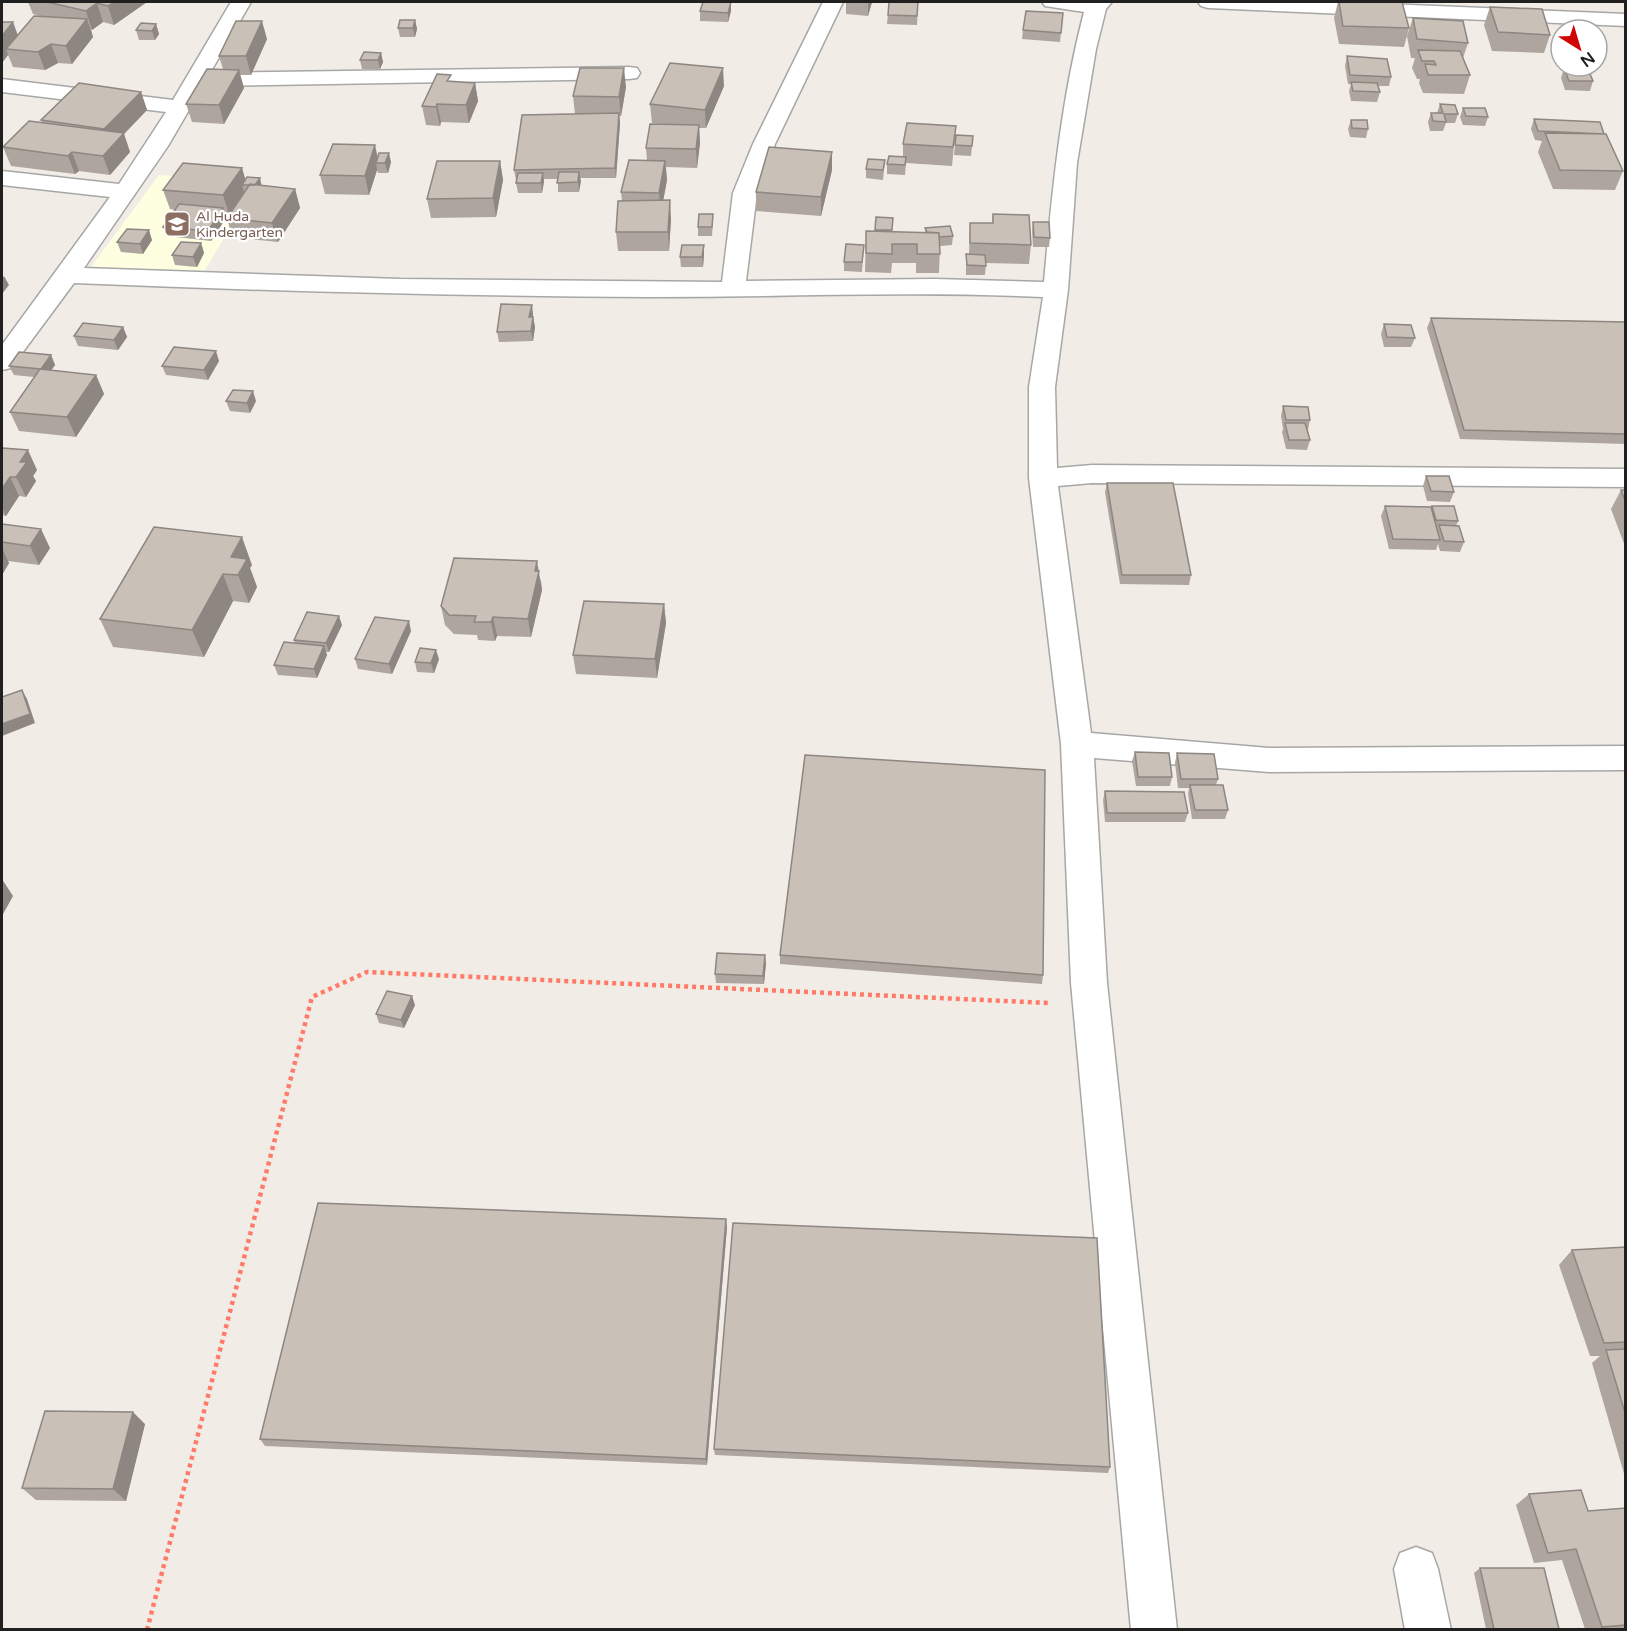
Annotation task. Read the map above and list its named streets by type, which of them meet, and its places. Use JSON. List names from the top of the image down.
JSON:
{
  "places": {
    "school or university": ["Al Huda Kindergarten"]
  },
  "north": "bottom right"
}
